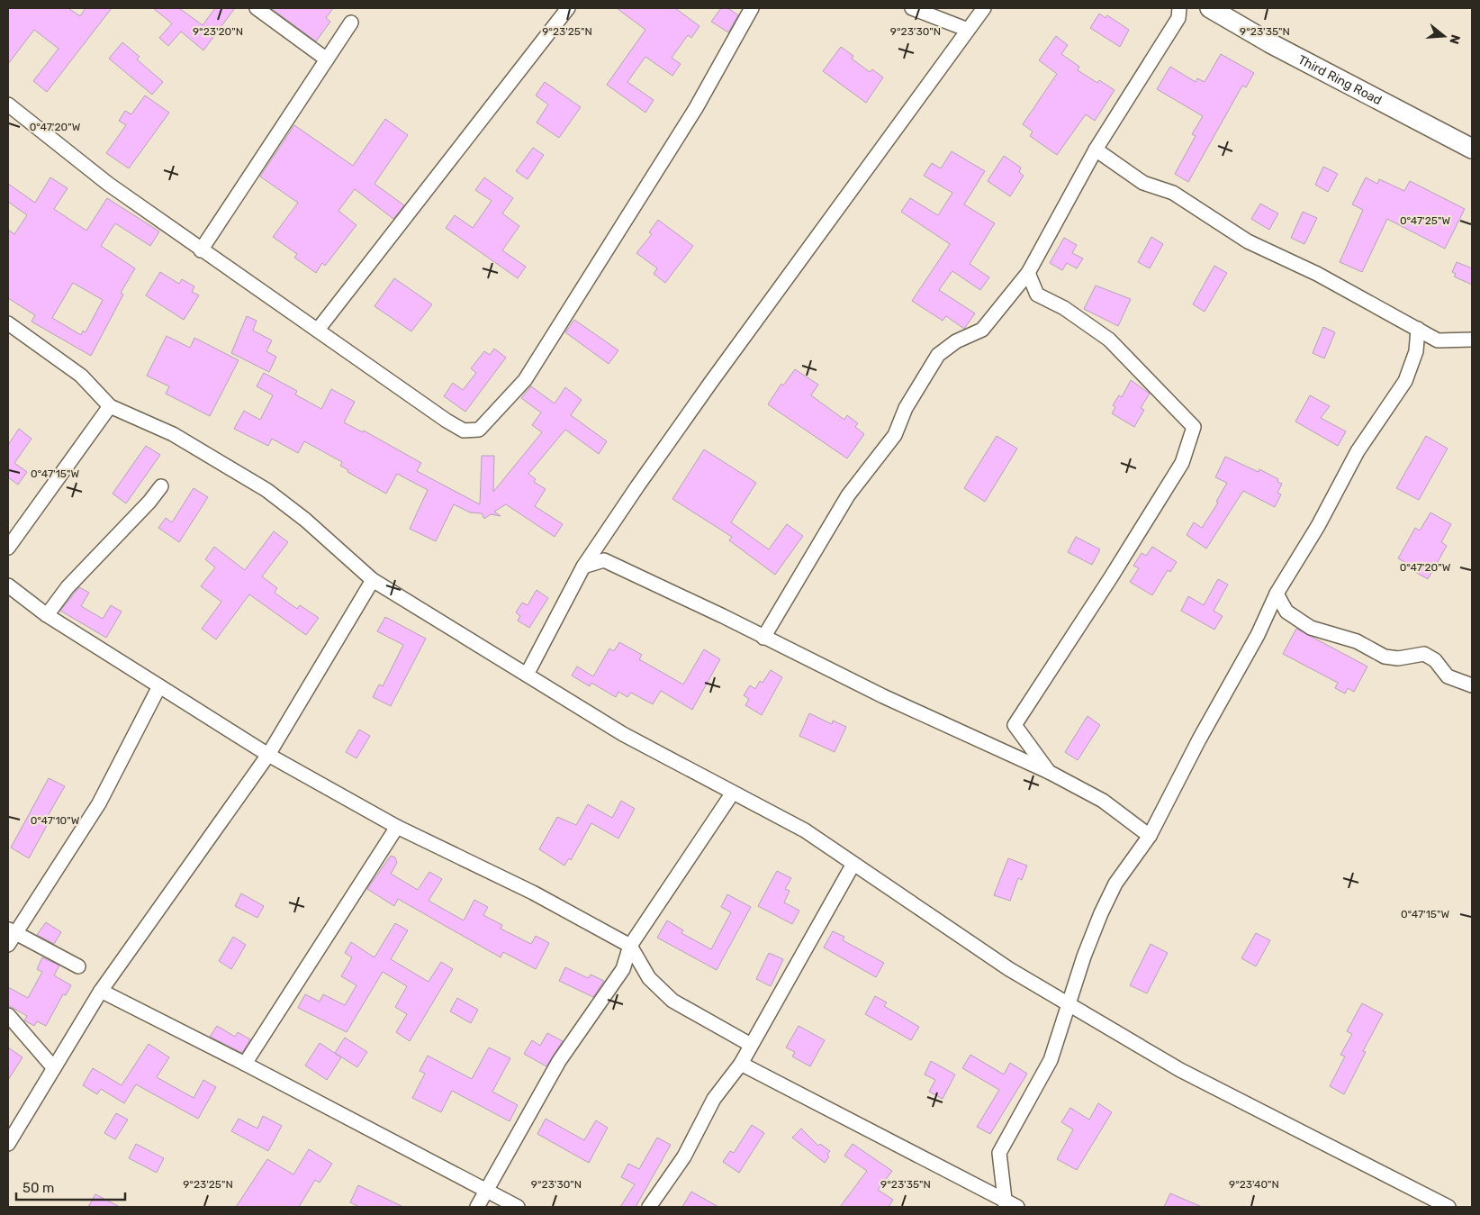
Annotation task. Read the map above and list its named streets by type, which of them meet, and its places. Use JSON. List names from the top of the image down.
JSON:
{
  "streets": {
    "street": ["Third Ring Road"]
  },
  "scale_bar": "50 m",
  "north": "right",
  "coordinates": [
    "9°23'20\"N",
    "9°23'25\"N",
    "9°23'30\"N",
    "9°23'35\"N",
    "0°47'20\"W",
    "0°47'25\"W",
    "0°47'15\"W",
    "0°47'10\"W",
    "9°23'40\"N"
  ]
}
